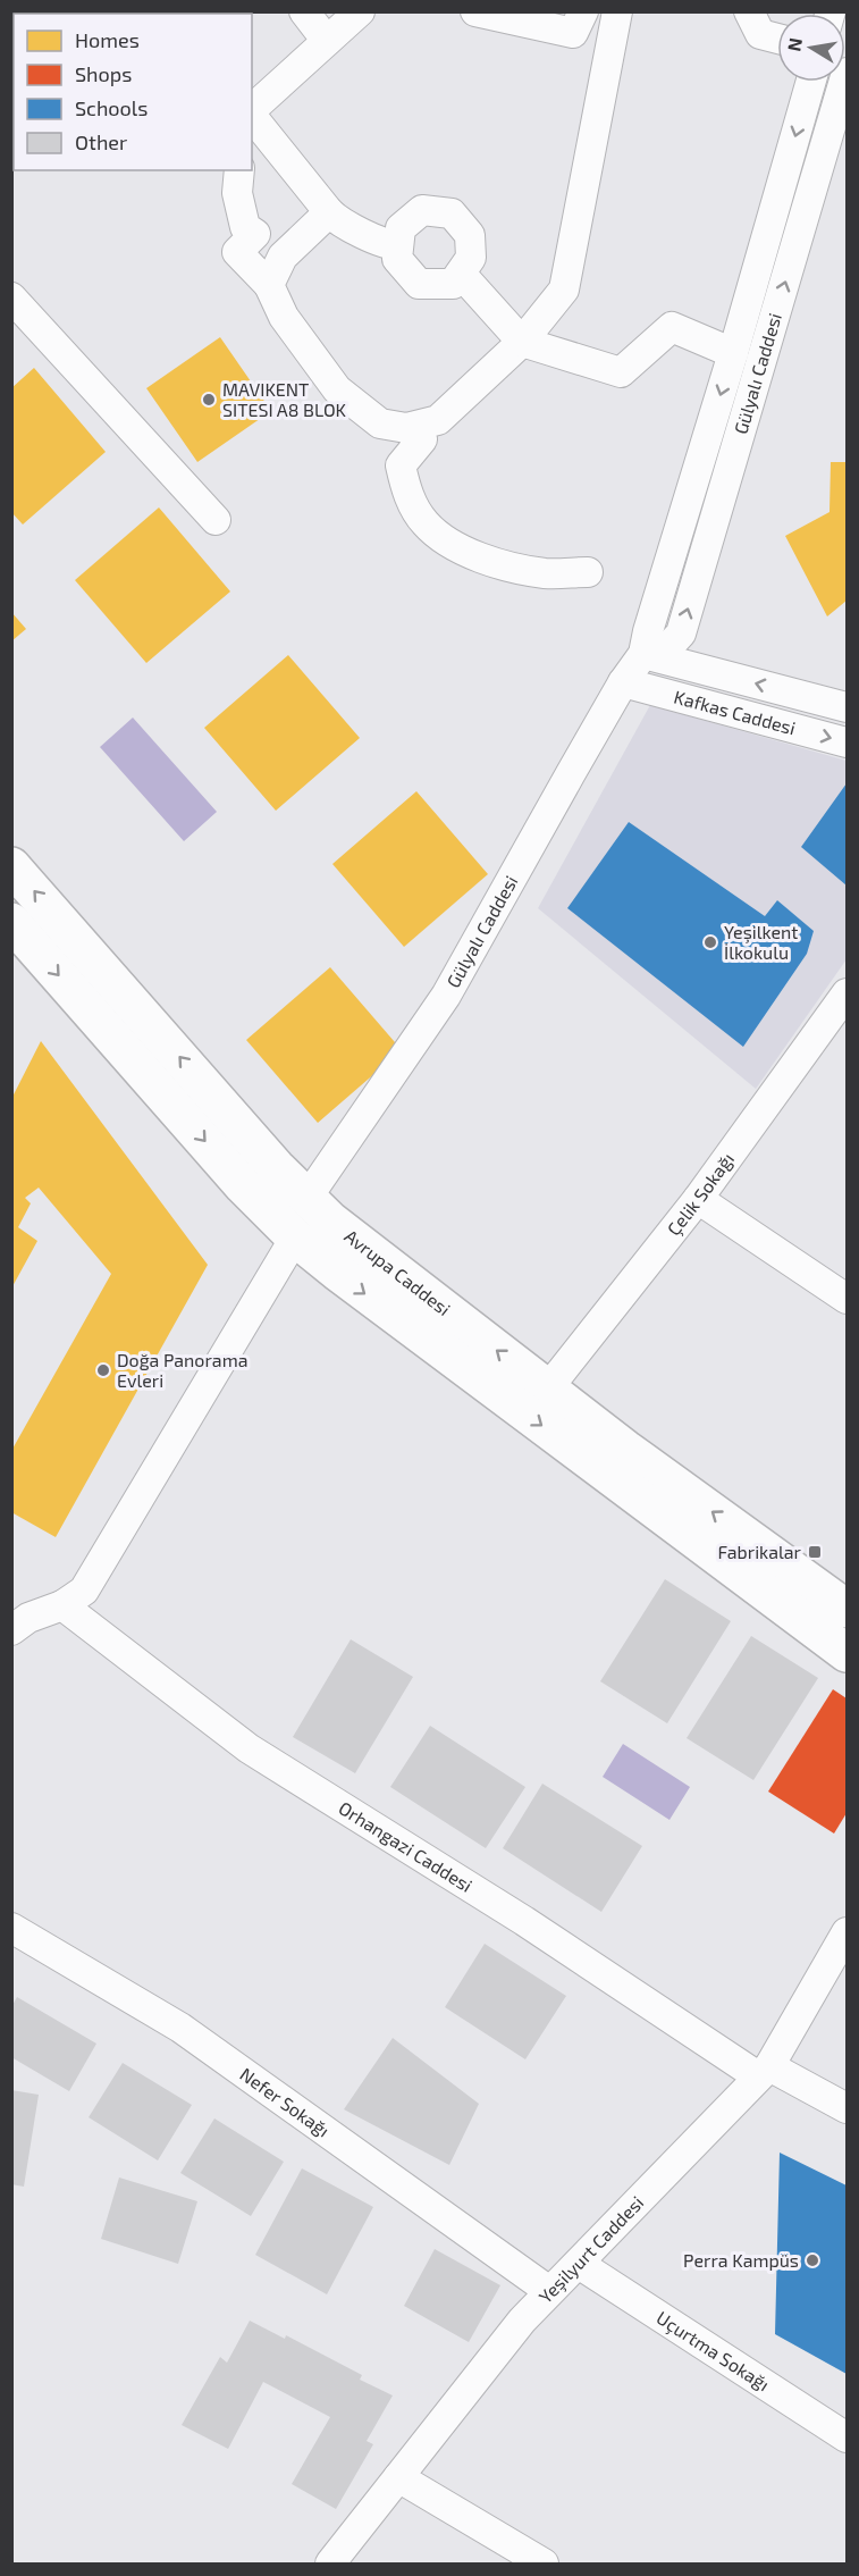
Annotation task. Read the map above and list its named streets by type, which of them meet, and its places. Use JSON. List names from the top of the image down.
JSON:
{
  "streets": {
    "main road": ["Avrupa Caddesi"],
    "street": [
      "Gülyalı Caddesi",
      "Kafkas Caddesi",
      "Çelik Sokağı",
      "Orhangazi Caddesi",
      "Nefer Sokağı",
      "Yeşilyurt Caddesi",
      "Uçurtma Sokağı"
    ]
  },
  "crossings": [
    ["Gülyalı Caddesi", "Kafkas Caddesi"],
    ["Gülyalı Caddesi", "Avrupa Caddesi"],
    ["Çelik Sokağı", "Avrupa Caddesi"],
    ["Orhangazi Caddesi", "Yeşilyurt Caddesi"],
    ["Nefer Sokağı", "Yeşilyurt Caddesi"],
    ["Yeşilyurt Caddesi", "Uçurtma Sokağı"]
  ],
  "places": {
    "other": [
      "MAVIKENT SITESI A8 BLOK",
      "Yeşilkent İlkokulu",
      "Doğa Panorama Evleri",
      "Perra Kampüs"
    ],
    "transit": ["Fabrikalar"]
  },
  "legend": [
    "Homes",
    "Shops",
    "Schools",
    "Other"
  ],
  "north": "left"
}
